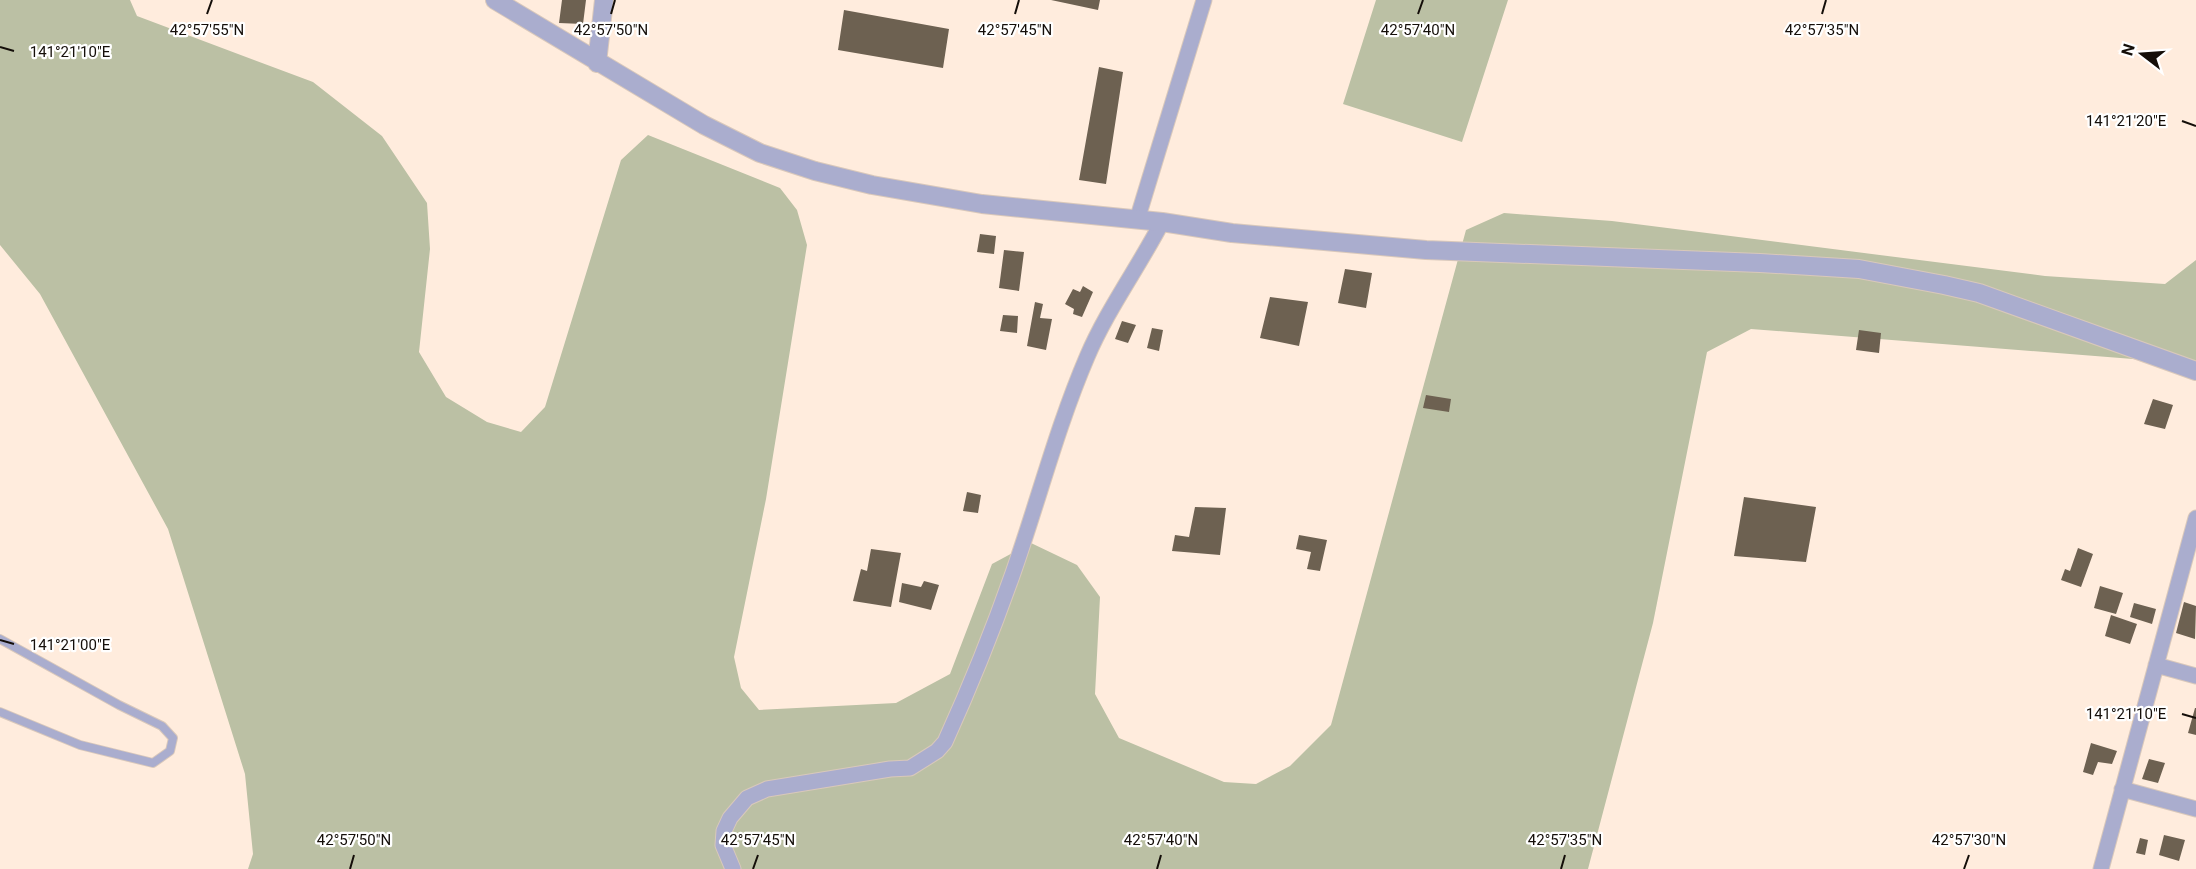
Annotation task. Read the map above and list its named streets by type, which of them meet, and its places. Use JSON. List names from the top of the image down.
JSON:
{
  "north": "left",
  "coordinates": [
    "42°57'55\"N",
    "42°57'50\"N",
    "42°57'45\"N",
    "42°57'40\"N",
    "42°57'35\"N",
    "141°21'10\"E",
    "141°21'20\"E",
    "141°21'00\"E",
    "42°57'30\"N"
  ]
}
